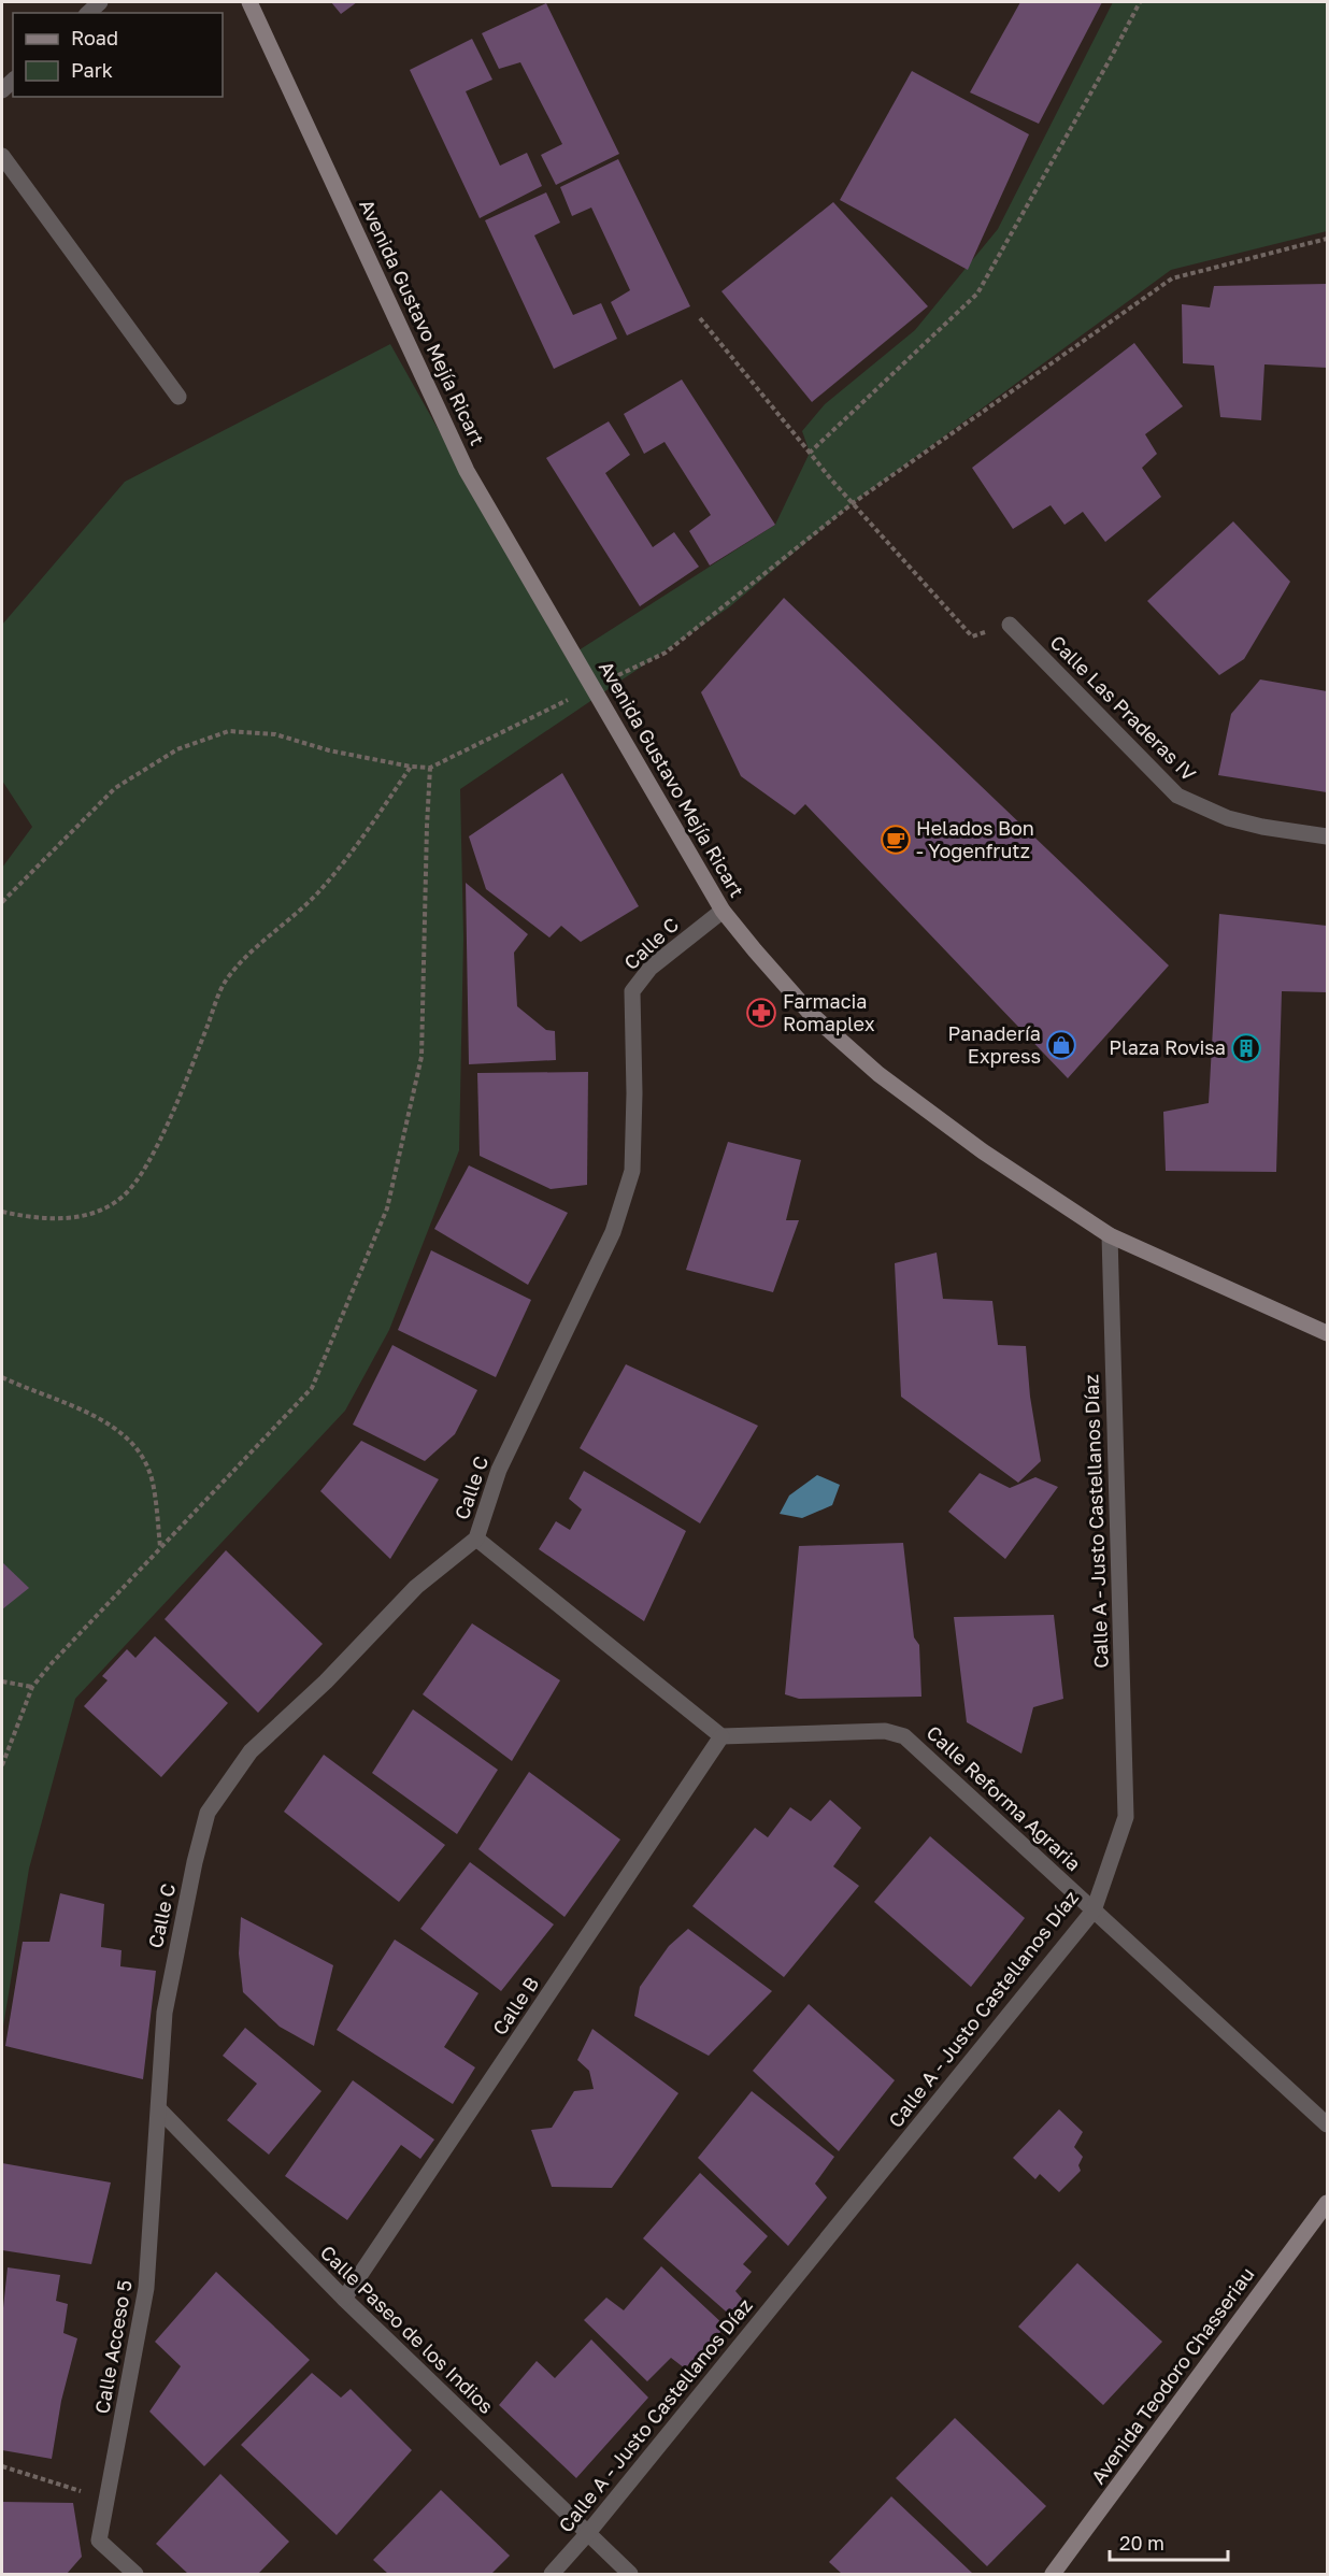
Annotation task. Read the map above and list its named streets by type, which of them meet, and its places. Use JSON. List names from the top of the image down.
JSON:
{
  "streets": {
    "street": [
      "Avenida Gustavo Mejía Ricart",
      "Calle Las Praderas IV",
      "Calle C",
      "Calle A - Justo Castellanos Díaz",
      "Calle Reforma Agraria",
      "Calle B",
      "Calle Paseo de los Indios",
      "Calle Acceso 5",
      "Avenida Teodoro Chasseriau"
    ]
  },
  "crossings": [
    ["Avenida Gustavo Mejía Ricart", "Calle C"],
    ["Avenida Gustavo Mejía Ricart", "Calle A - Justo Castellanos Díaz"],
    ["Calle C", "Calle Paseo de los Indios"],
    ["Calle C", "Calle Acceso 5"],
    ["Calle A - Justo Castellanos Díaz", "Calle Reforma Agraria"],
    ["Calle A - Justo Castellanos Díaz", "Calle Paseo de los Indios"],
    ["Calle Reforma Agraria", "Calle B"],
    ["Calle B", "Calle Paseo de los Indios"],
    ["Calle Paseo de los Indios", "Calle Acceso 5"]
  ],
  "places": {
    "cafe": ["Helados Bon - Yogenfrutz"],
    "pharmacy": ["Farmacia Romaplex"],
    "shop": ["Panadería Express"],
    "building": ["Plaza Rovisa"]
  },
  "legend": ["Road", "Park"],
  "scale_bar": "20 m"
}
